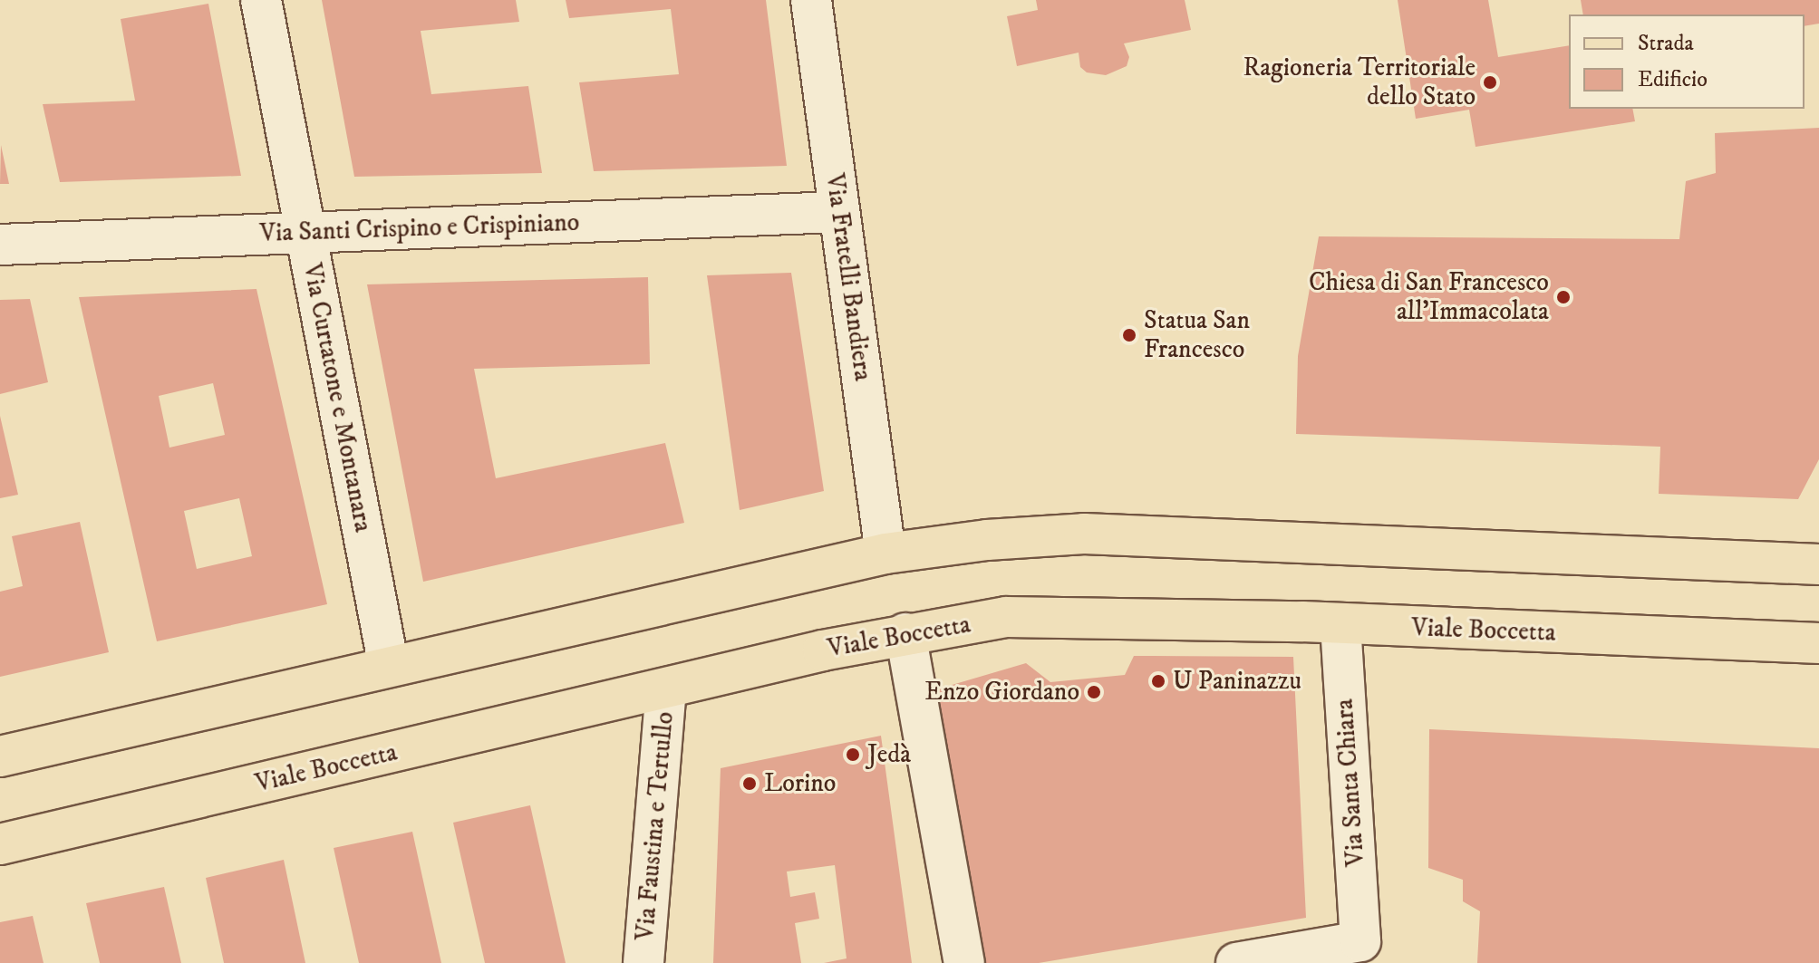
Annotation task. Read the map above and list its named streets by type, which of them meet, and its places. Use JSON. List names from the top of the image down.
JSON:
{
  "streets": {
    "main road": ["Viale Boccetta"],
    "street": [
      "Via Santi Crispino e Crispiniano",
      "Via Fratelli Bandiera",
      "Via Curtatone e Montanara",
      "Via Santa Chiara",
      "Via Faustina e Tertullo"
    ]
  },
  "crossings": [
    ["Via Santi Crispino e Crispiniano", "Via Fratelli Bandiera"],
    ["Via Santi Crispino e Crispiniano", "Via Curtatone e Montanara"],
    ["Viale Boccetta", "Via Santa Chiara"],
    ["Viale Boccetta", "Via Faustina e Tertullo"]
  ],
  "places": [
    "Ragioneria Territoriale dello Stato",
    "Chiesa di San Francesco all'Immacolata",
    "Statua San Francesco",
    "U Paninazzu",
    "Enzo Giordano",
    "Jedà",
    "Lorino"
  ],
  "legend": ["Strada", "Edificio"]
}
